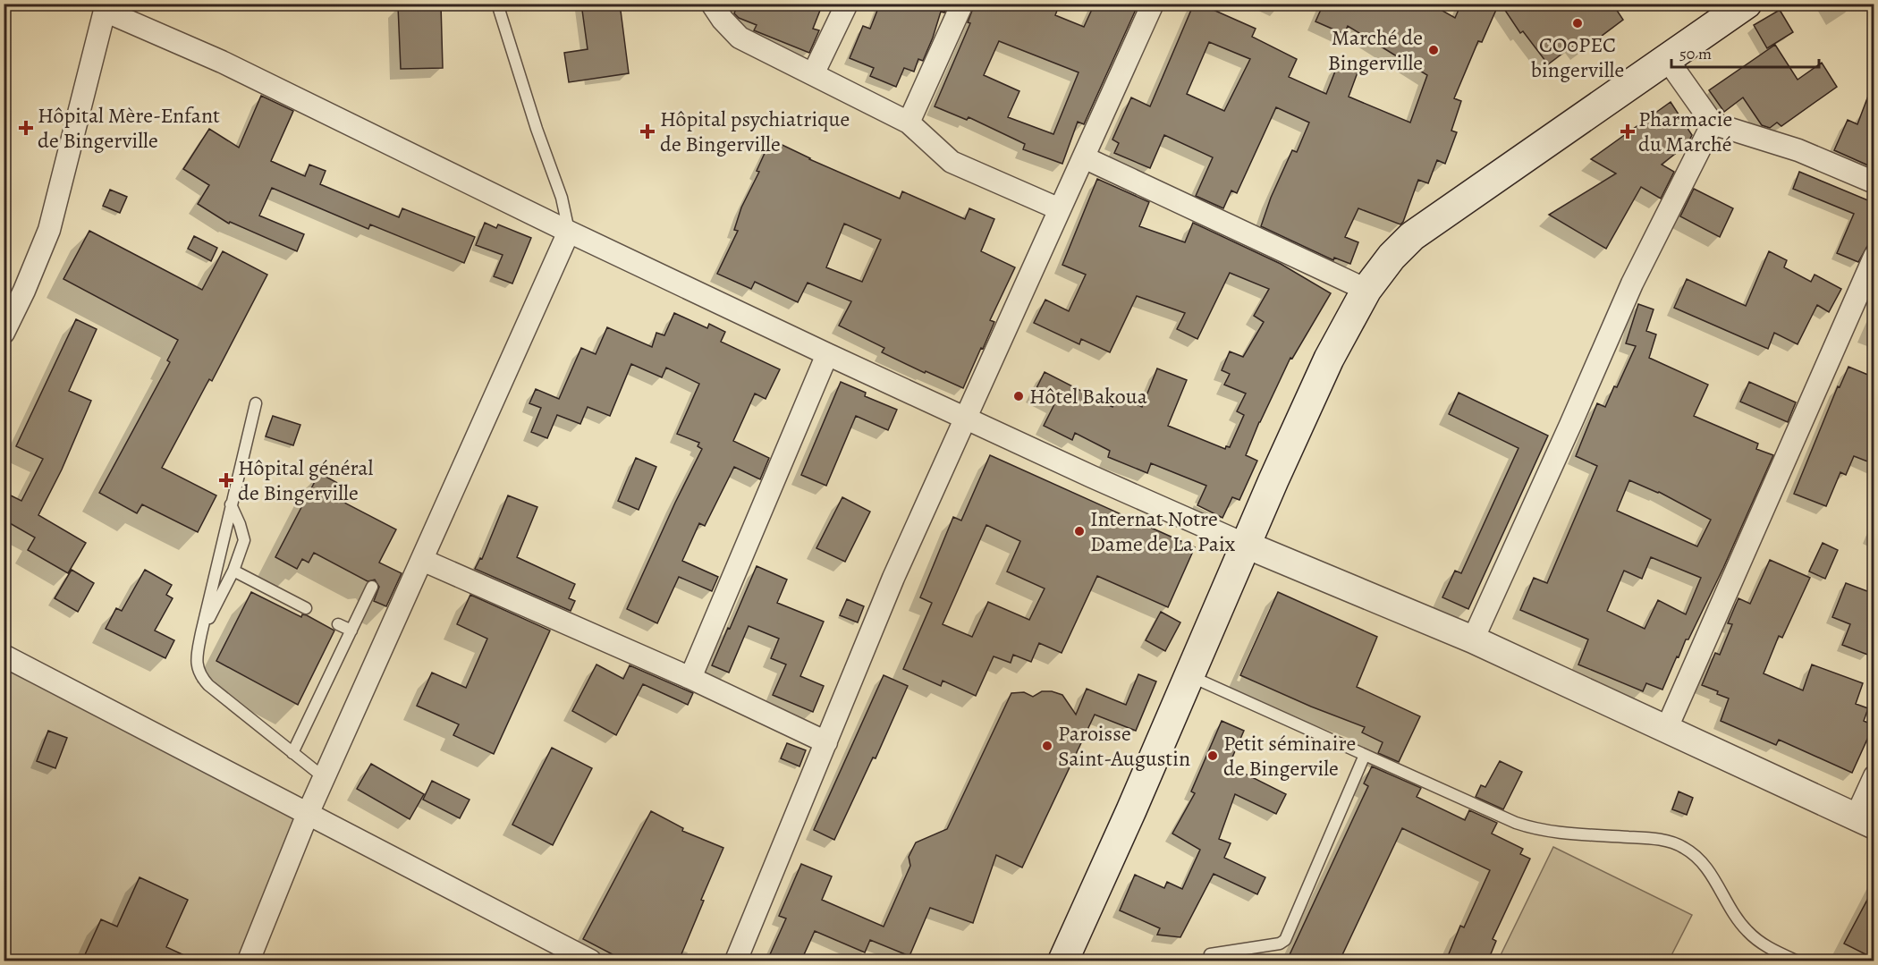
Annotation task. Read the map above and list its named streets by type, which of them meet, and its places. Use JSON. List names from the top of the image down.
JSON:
{
  "places": {
    "other": [
      "CO0PEC bingerville",
      "Marché de Bingerville",
      "Hôtel Bakoua",
      "Internat Notre Dame de La Paix",
      "Paroisse Saint-Augustin",
      "Petit séminaire de Bingervile"
    ],
    "health": [
      "Hôpital Mère-Enfant de Bingerville",
      "Hôpital psychiatrique de Bingerville",
      "Pharmacie du Marché",
      "Hôpital général de Bingerville"
    ]
  },
  "scale_bar": "50 m"
}
